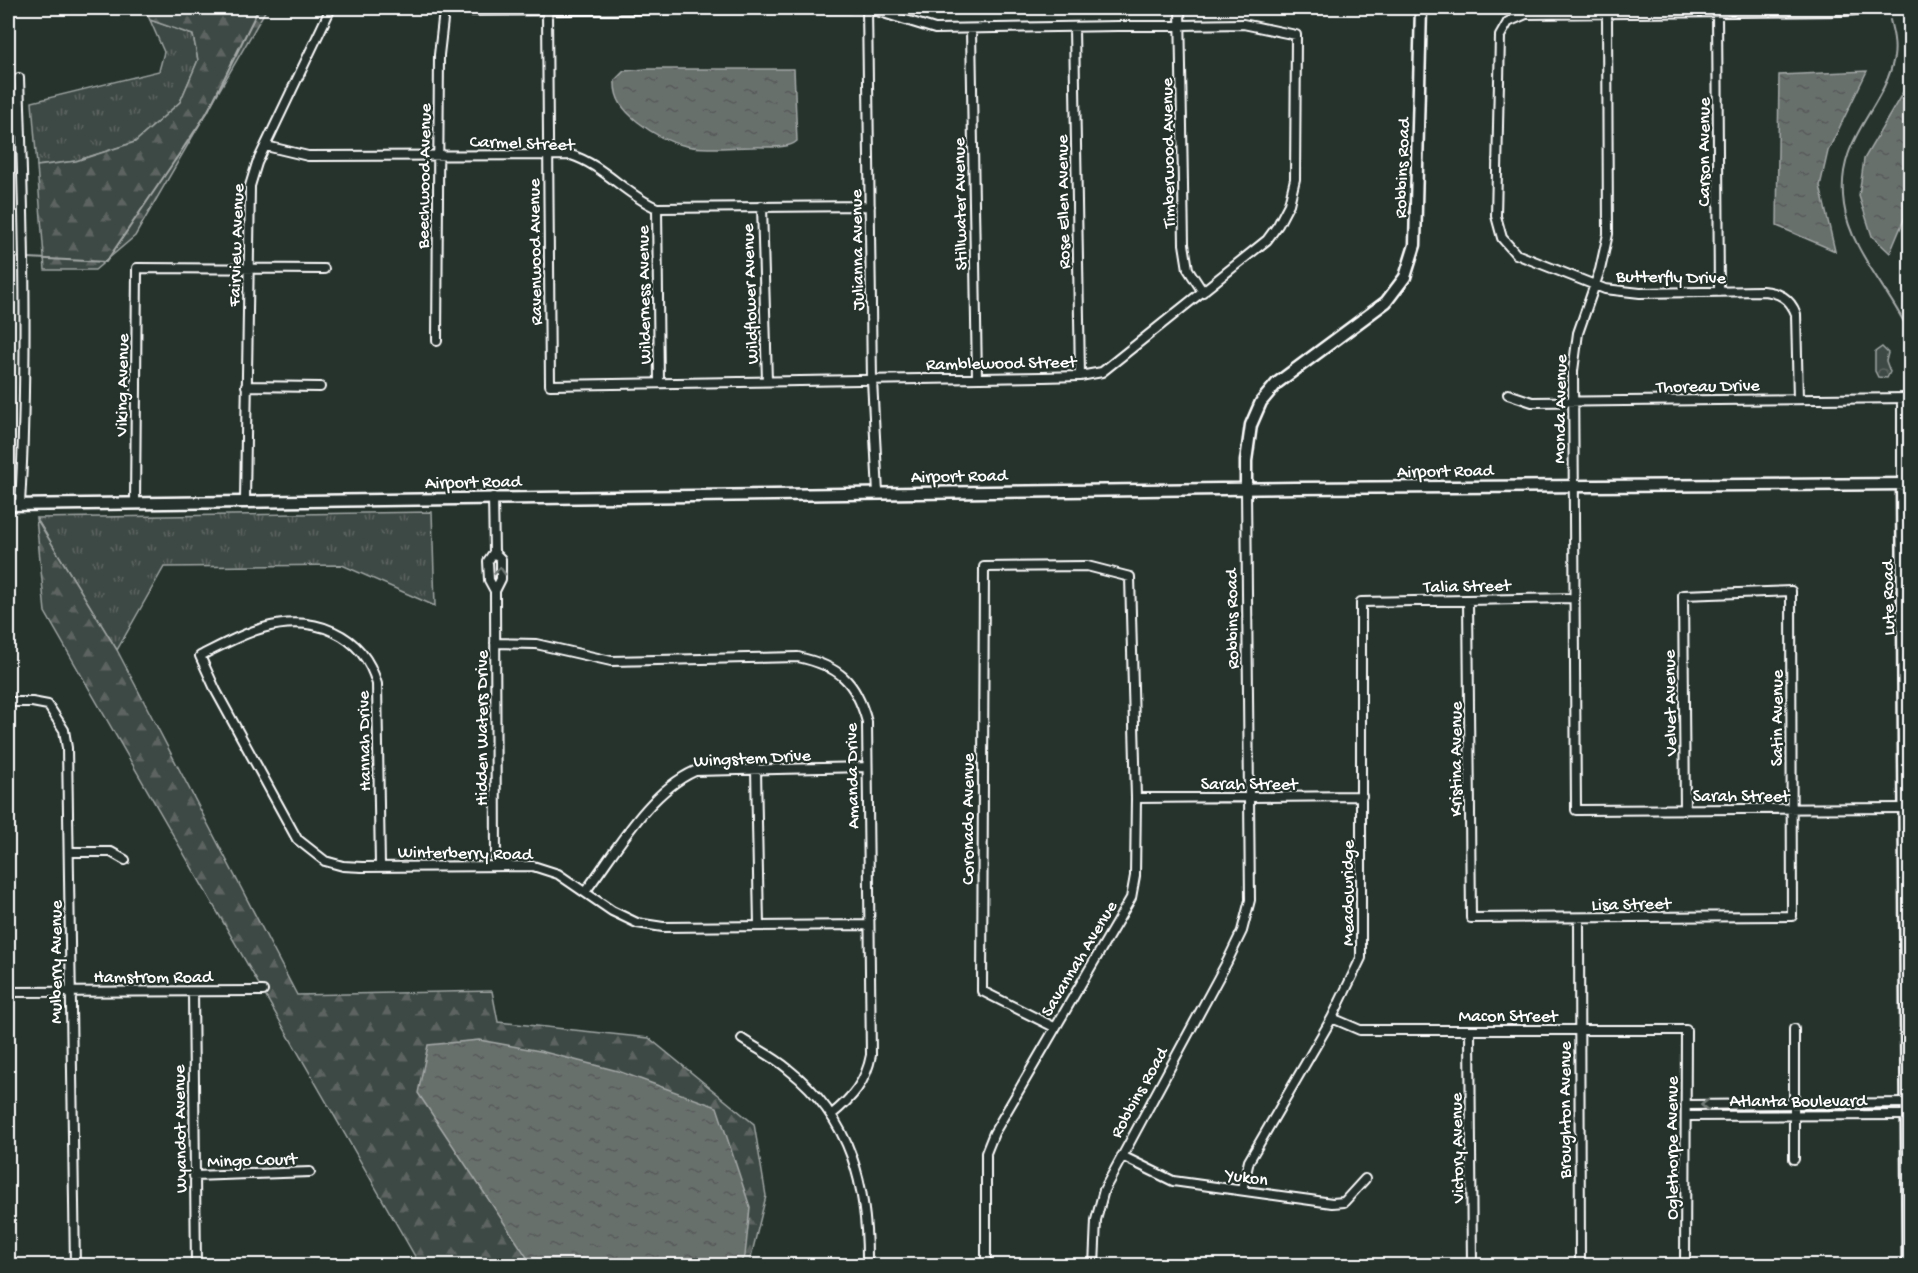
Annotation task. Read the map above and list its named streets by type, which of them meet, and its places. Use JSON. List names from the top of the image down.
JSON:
{
  "streets": {
    "main road": ["Robbins Road", "Airport Road", "Lute Road"],
    "street": [
      "Carmel Street",
      "Carson Avenue",
      "Timberwood Avenue",
      "Beechwood Avenue",
      "Rose Ellen Avenue",
      "Stillwater Avenue",
      "Fairview Avenue",
      "Julianna Avenue",
      "Ravenwood Avenue",
      "Butterfly Drive",
      "Wildflower Avenue",
      "Wilderness Avenue",
      "Ramblewood Street",
      "Viking Avenue",
      "Thoreau Drive",
      "Monda Avenue",
      "Talia Street",
      "Velvet Avenue",
      "Satin Avenue",
      "Hidden Waters Drive",
      "Hannah Drive",
      "Wingstem Drive",
      "Kristina Avenue",
      "Amanda Drive",
      "Sarah Street",
      "Coronado Avenue",
      "Winterberry Road",
      "Meadowridge",
      "Lisa Street",
      "Savannah Avenue",
      "Mulberry Avenue",
      "Hamstrom Road",
      "Macon Street",
      "Atlanta Boulevard",
      "Broughton Avenue",
      "Wyandot Avenue",
      "Victory Avenue",
      "Oglethorpe Avenue",
      "Mingo Court",
      "Yukon"
    ]
  },
  "crossings": [
    ["Carmel Street", "Beechwood Avenue"],
    ["Carmel Street", "Fairview Avenue"],
    ["Carmel Street", "Julianna Avenue"],
    ["Carmel Street", "Ravenwood Avenue"],
    ["Carmel Street", "Wildflower Avenue"],
    ["Carmel Street", "Wilderness Avenue"],
    ["Carson Avenue", "Butterfly Drive"],
    ["Timberwood Avenue", "Ramblewood Street"],
    ["Robbins Road", "Airport Road"],
    ["Robbins Road", "Sarah Street"],
    ["Robbins Road", "Yukon"],
    ["Beechwood Avenue", "Ravenwood Avenue"],
    ["Rose Ellen Avenue", "Ramblewood Street"],
    ["Stillwater Avenue", "Ramblewood Street"],
    ["Fairview Avenue", "Viking Avenue"],
    ["Fairview Avenue", "Airport Road"],
    ["Julianna Avenue", "Ramblewood Street"],
    ["Julianna Avenue", "Airport Road"],
    ["Ravenwood Avenue", "Ramblewood Street"],
    ["Butterfly Drive", "Thoreau Drive"],
    ["Butterfly Drive", "Monda Avenue"],
    ["Wildflower Avenue", "Ramblewood Street"],
    ["Wilderness Avenue", "Ramblewood Street"],
    ["Viking Avenue", "Airport Road"],
    ["Thoreau Drive", "Monda Avenue"],
    ["Thoreau Drive", "Lute Road"],
    ["Monda Avenue", "Airport Road"],
    ["Monda Avenue", "Talia Street"],
    ["Monda Avenue", "Sarah Street"],
    ["Airport Road", "Lute Road"],
    ["Airport Road", "Hidden Waters Drive"],
    ["Talia Street", "Kristina Avenue"],
    ["Talia Street", "Meadowridge"],
    ["Lute Road", "Sarah Street"],
    ["Lute Road", "Atlanta Boulevard"],
    ["Velvet Avenue", "Satin Avenue"],
    ["Velvet Avenue", "Sarah Street"],
    ["Satin Avenue", "Sarah Street"],
    ["Satin Avenue", "Lisa Street"],
    ["Hidden Waters Drive", "Amanda Drive"],
    ["Hidden Waters Drive", "Winterberry Road"],
    ["Hannah Drive", "Winterberry Road"],
    ["Wingstem Drive", "Amanda Drive"],
    ["Wingstem Drive", "Winterberry Road"],
    ["Kristina Avenue", "Lisa Street"],
    ["Amanda Drive", "Winterberry Road"],
    ["Sarah Street", "Meadowridge"],
    ["Sarah Street", "Savannah Avenue"],
    ["Coronado Avenue", "Savannah Avenue"],
    ["Meadowridge", "Macon Street"],
    ["Meadowridge", "Yukon"],
    ["Lisa Street", "Broughton Avenue"],
    ["Mulberry Avenue", "Hamstrom Road"],
    ["Hamstrom Road", "Wyandot Avenue"],
    ["Macon Street", "Broughton Avenue"],
    ["Macon Street", "Victory Avenue"],
    ["Macon Street", "Oglethorpe Avenue"],
    ["Atlanta Boulevard", "Oglethorpe Avenue"],
    ["Wyandot Avenue", "Mingo Court"]
  ]
}
